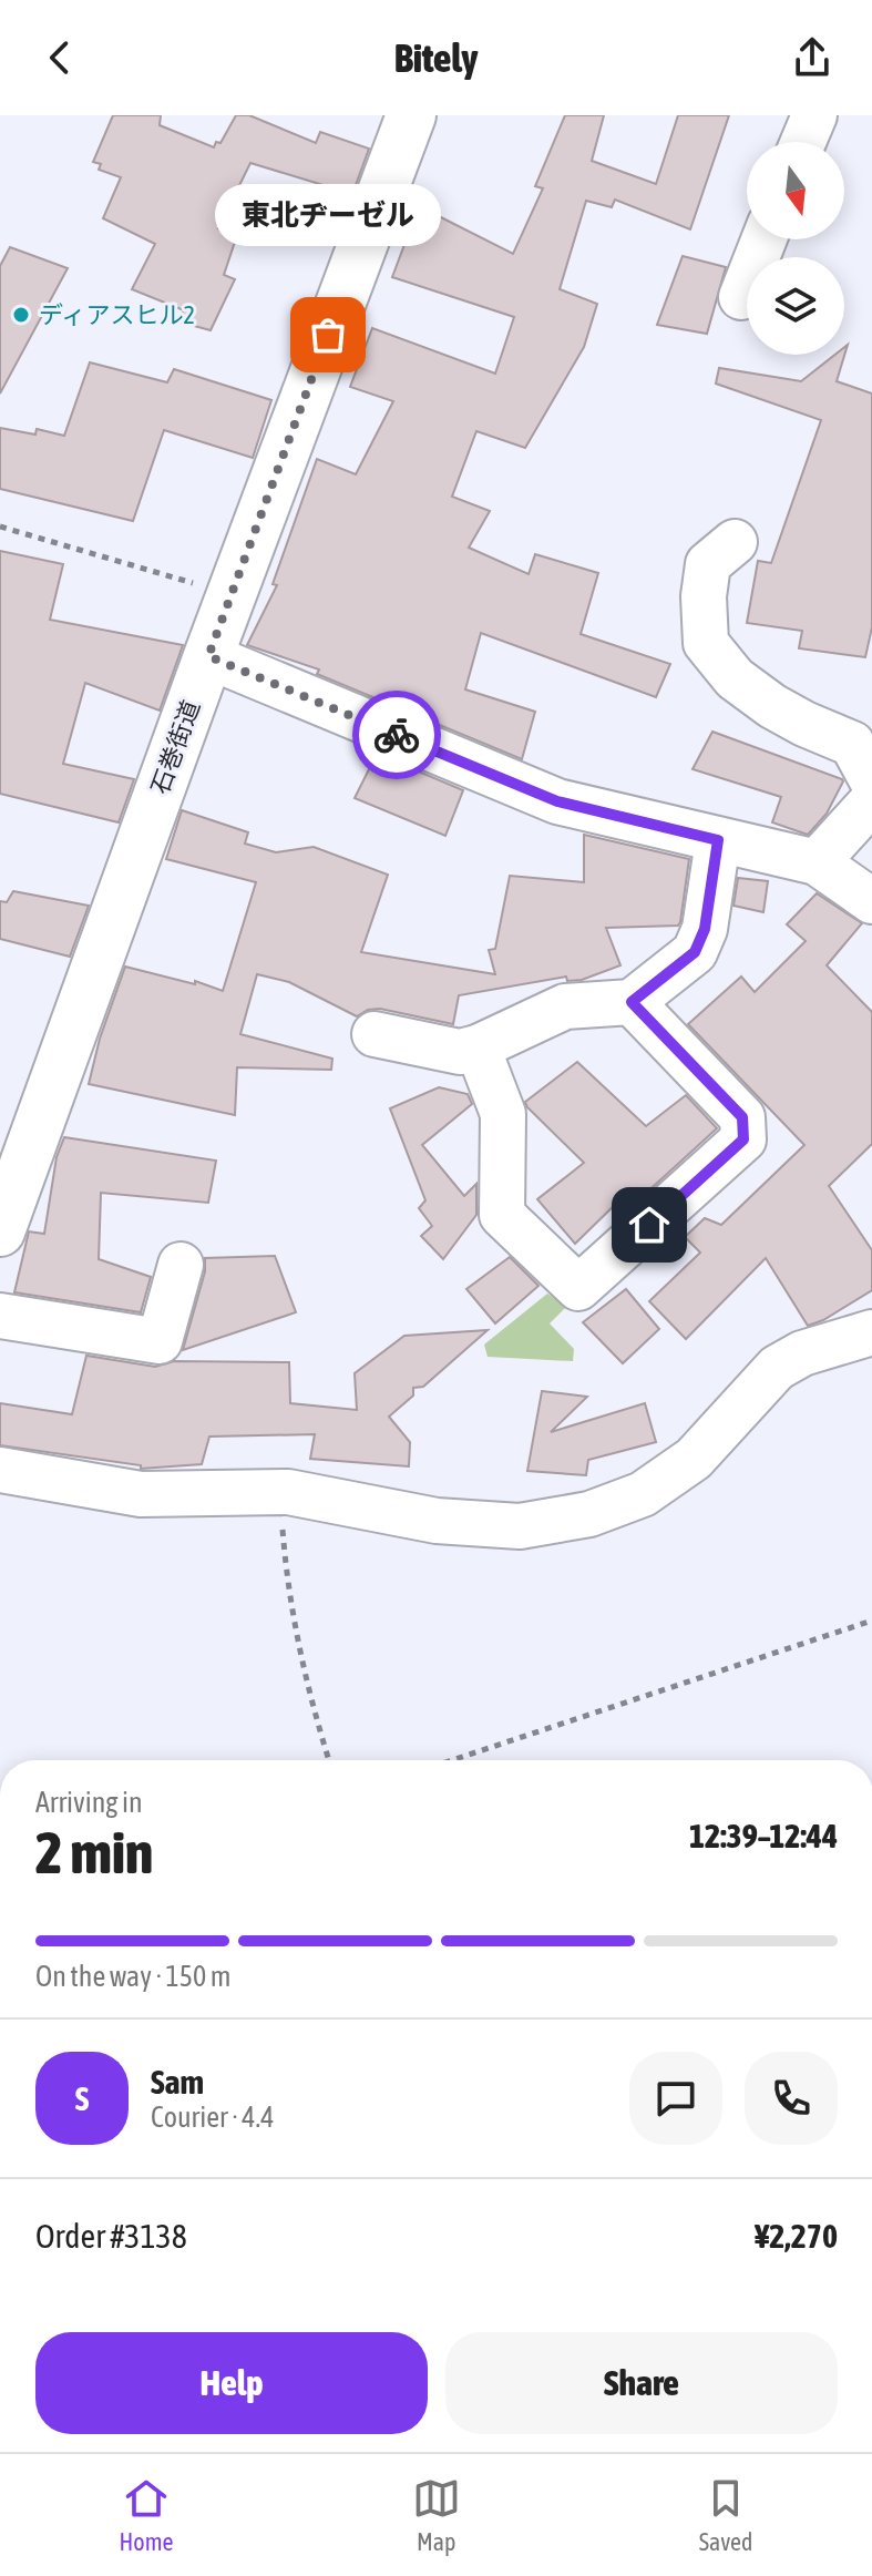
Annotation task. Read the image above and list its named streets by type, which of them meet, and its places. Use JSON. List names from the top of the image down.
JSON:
{
  "streets": {
    "street": ["石巻街道"]
  },
  "places": ["ディアスヒル2", "東北ヂーゼル"],
  "north": "bottom",
  "page": {
    "header": "Bitely",
    "bubble": "東北ヂーゼル",
    "heading": ["2 min", "Arriving in", "12:39–12:44"],
    "panel": [
      "Sam",
      "Courier · 4.4",
      "Order #3138",
      "¥2,270"
    ],
    "bar": "On the way · 150 m",
    "round": "S",
    "buttons": ["Help", "Share"],
    "tabs": ["Home", "Map", "Saved"]
  }
}
